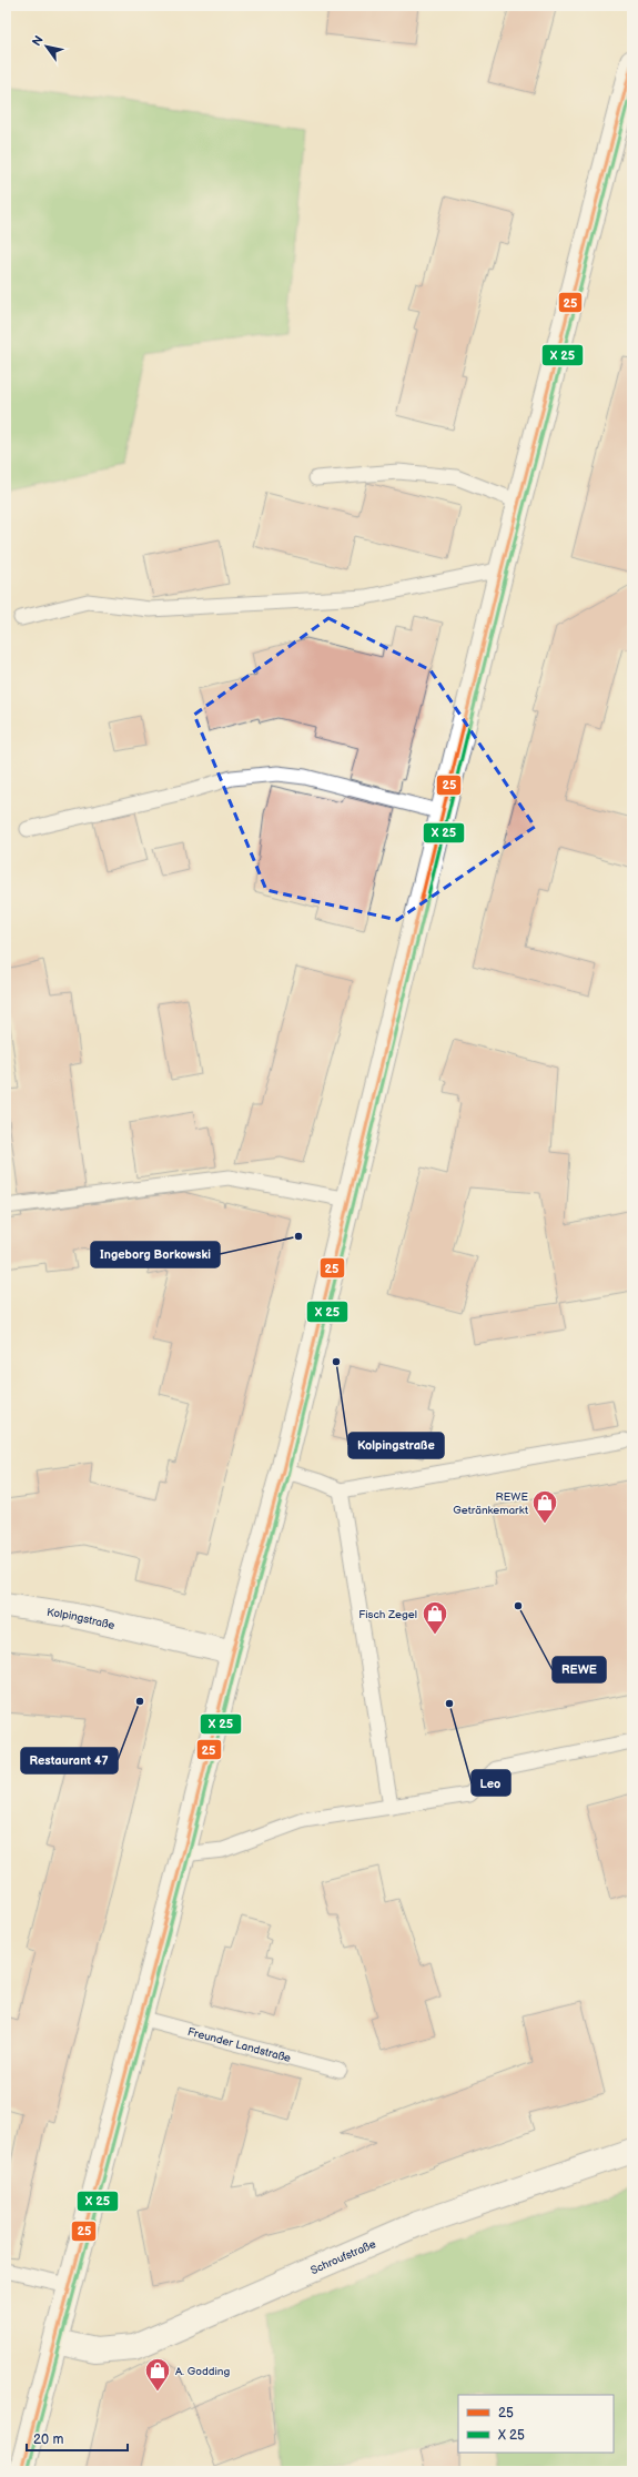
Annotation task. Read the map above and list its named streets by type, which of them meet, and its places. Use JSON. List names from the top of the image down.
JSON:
{
  "streets": {
    "main road": ["Kolpingstraße", "Schroufstraße"],
    "lane": ["Freunder Landstraße"]
  },
  "places": {
    "other": [
      "Ingeborg Borkowski",
      "Kolpingstraße",
      "REWE",
      "Restaurant 47",
      "Leo"
    ],
    "shop": ["REWE Getränkemarkt", "Fisch Zegel", "A. Godding"]
  },
  "lines": ["transit line 25"],
  "legend": ["25", "X 25"],
  "scale_bar": "20 m",
  "north": "top left"
}
